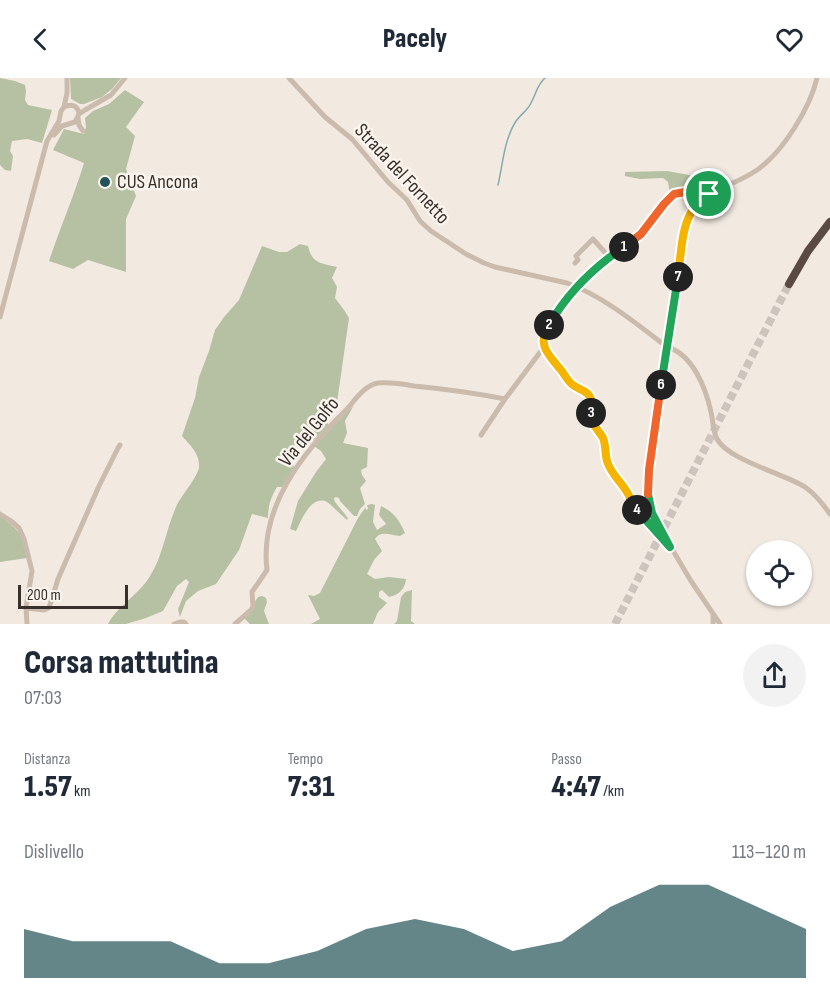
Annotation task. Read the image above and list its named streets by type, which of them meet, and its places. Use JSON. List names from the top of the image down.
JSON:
{
  "streets": {
    "street": ["Strada del Fornetto", "Via del Golfo"]
  },
  "places": ["CUS Ancona"],
  "scale_bar": "200 m",
  "page": {
    "header": "Pacely",
    "pins": [
      "1",
      "7",
      "2",
      "6",
      "3",
      "4"
    ],
    "scale": "200 m",
    "heading": ["Corsa mattutina", "07:03"],
    "stats": [
      ["Distanza", "1.57 km"],
      ["Tempo", "7:31"],
      ["Passo", "4:47 /km"]
    ],
    "chart": ["Dislivello", "113–120 m"]
  }
}
